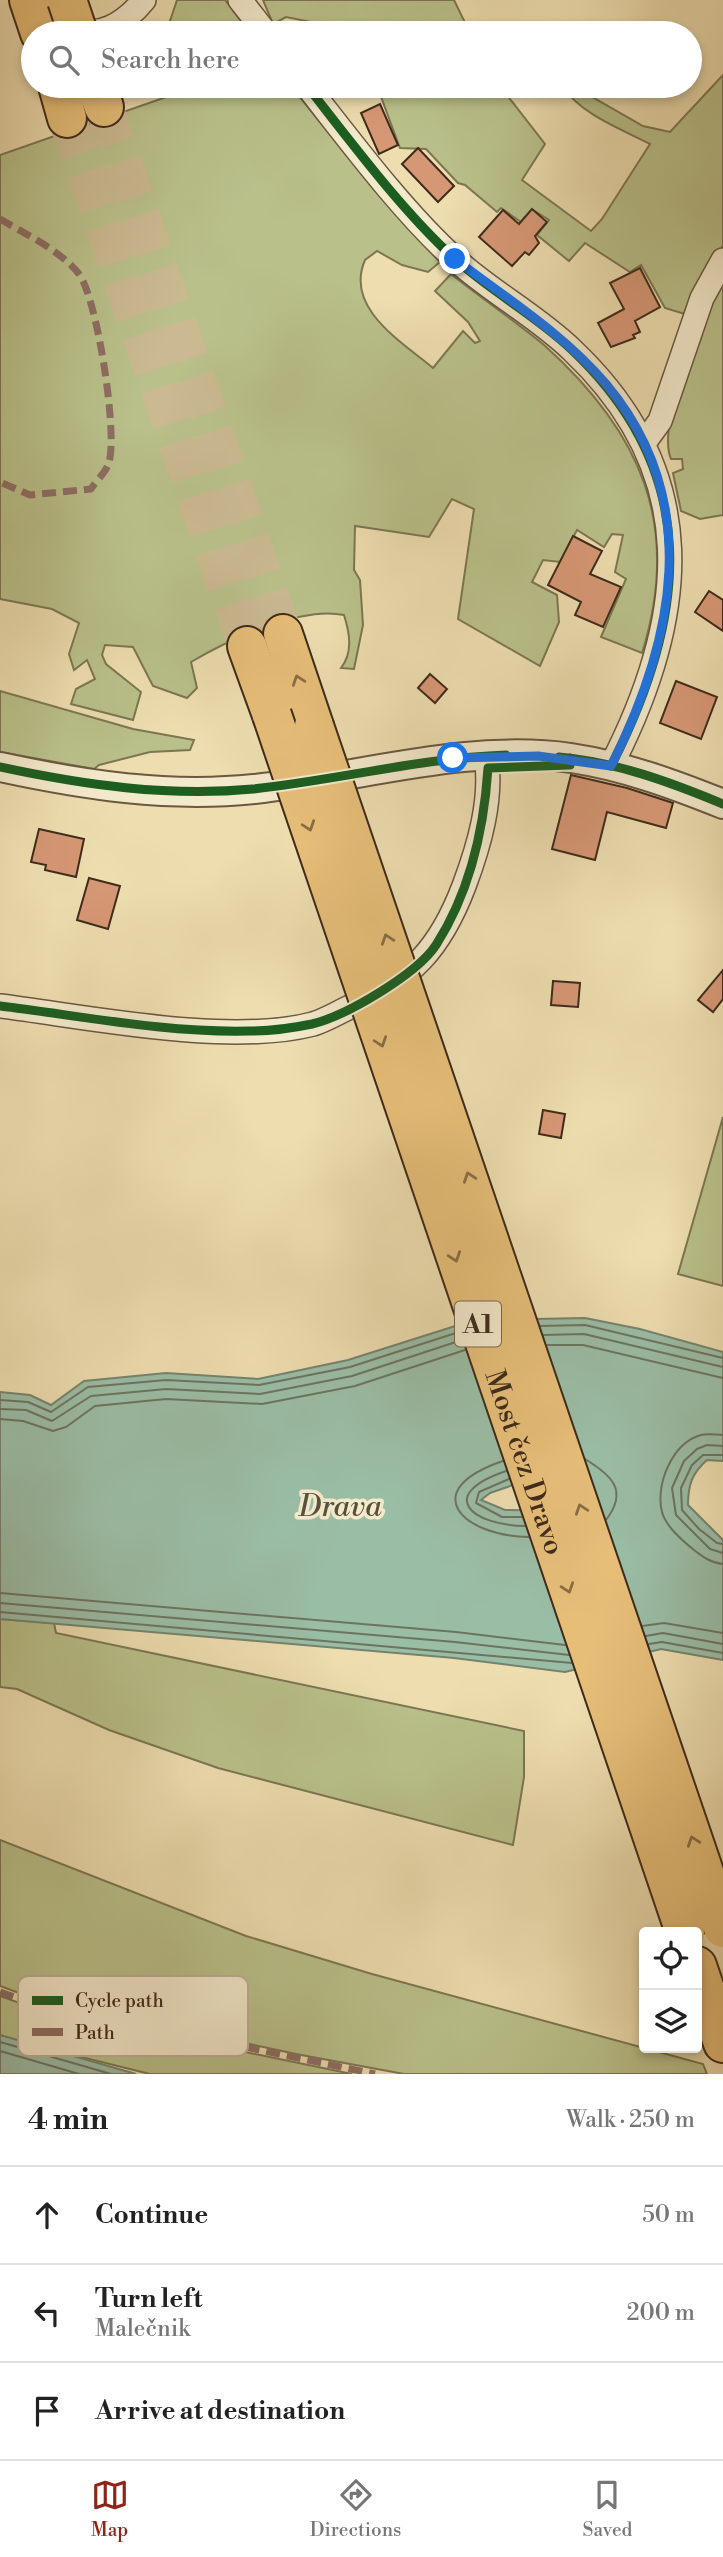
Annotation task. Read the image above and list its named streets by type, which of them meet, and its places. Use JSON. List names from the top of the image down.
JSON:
{
  "streets": {
    "highway": ["A1", "Most čez Dravo"]
  },
  "water": ["Drava"],
  "legend": ["Cycle path", "Path"],
  "page": {
    "search": "Search here",
    "heading": ["4 min", "Walk · 250 m"],
    "list": [
      ["Continue", "50 m"],
      ["Turn left", "Malečnik", "200 m"],
      "Arrive at destination"
    ],
    "nav": ["Map", "Directions", "Saved"]
  }
}
